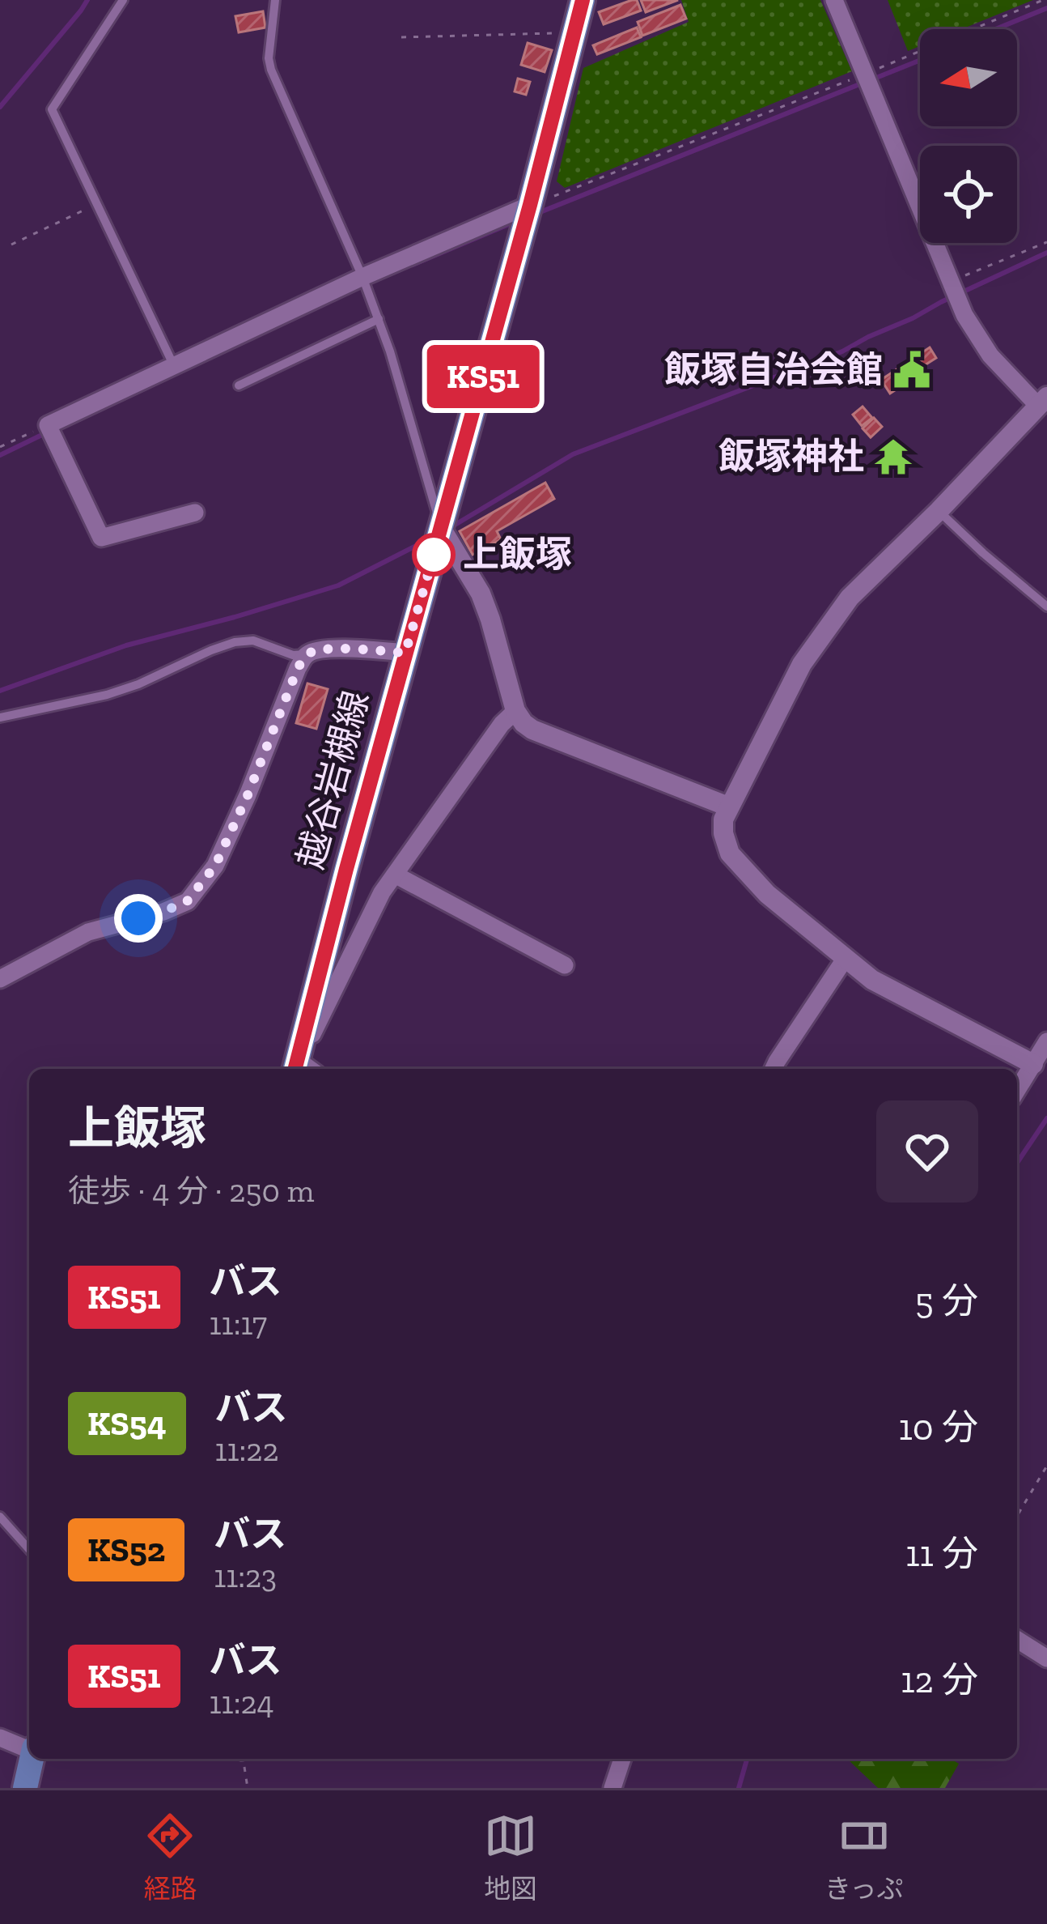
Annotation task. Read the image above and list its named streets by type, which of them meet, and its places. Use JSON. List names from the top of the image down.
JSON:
{
  "streets": {
    "main road": ["越谷岩槻線"]
  },
  "places": {
    "public building": ["飯塚自治会館"],
    "temple": ["飯塚神社"],
    "other": ["上飯塚"]
  },
  "lines": ["bus line KS51"],
  "north": "left",
  "page": {
    "on_map": "KS51",
    "heading": ["上飯塚", "徒歩 · 4 分 · 250 m"],
    "list": [
      {
        "mark": "KS51",
        "name": "バス",
        "note": "11:17",
        "value": "5 分"
      },
      {
        "mark": "KS54",
        "name": "バス",
        "note": "11:22",
        "value": "10 分"
      },
      {
        "mark": "KS52",
        "name": "バス",
        "note": "11:23",
        "value": "11 分"
      },
      {
        "mark": "KS51",
        "name": "バス",
        "note": "11:24",
        "value": "12 分"
      }
    ],
    "tabs": ["経路", "地図", "きっぷ"]
  }
}
